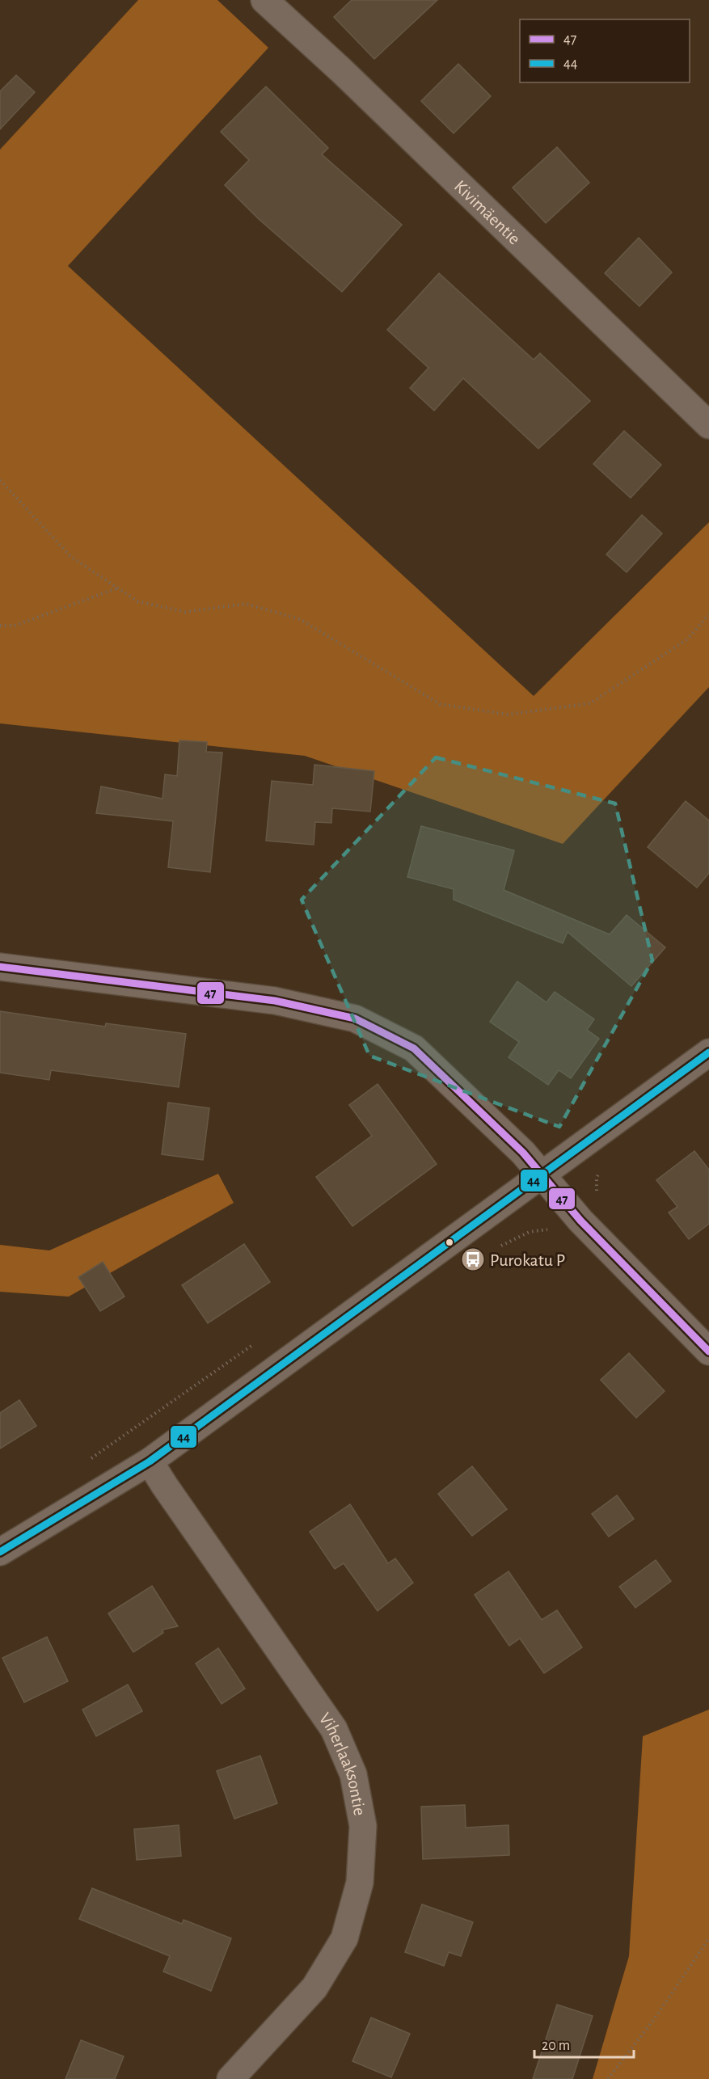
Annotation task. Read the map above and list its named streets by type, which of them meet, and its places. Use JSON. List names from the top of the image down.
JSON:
{
  "streets": {
    "street": ["Kivimäentie", "Viherlaaksontie"]
  },
  "places": {
    "bus stop": ["Purokatu P"]
  },
  "lines": ["transit line 47", "transit line 44"],
  "legend": ["47", "44"],
  "scale_bar": "20 m"
}
